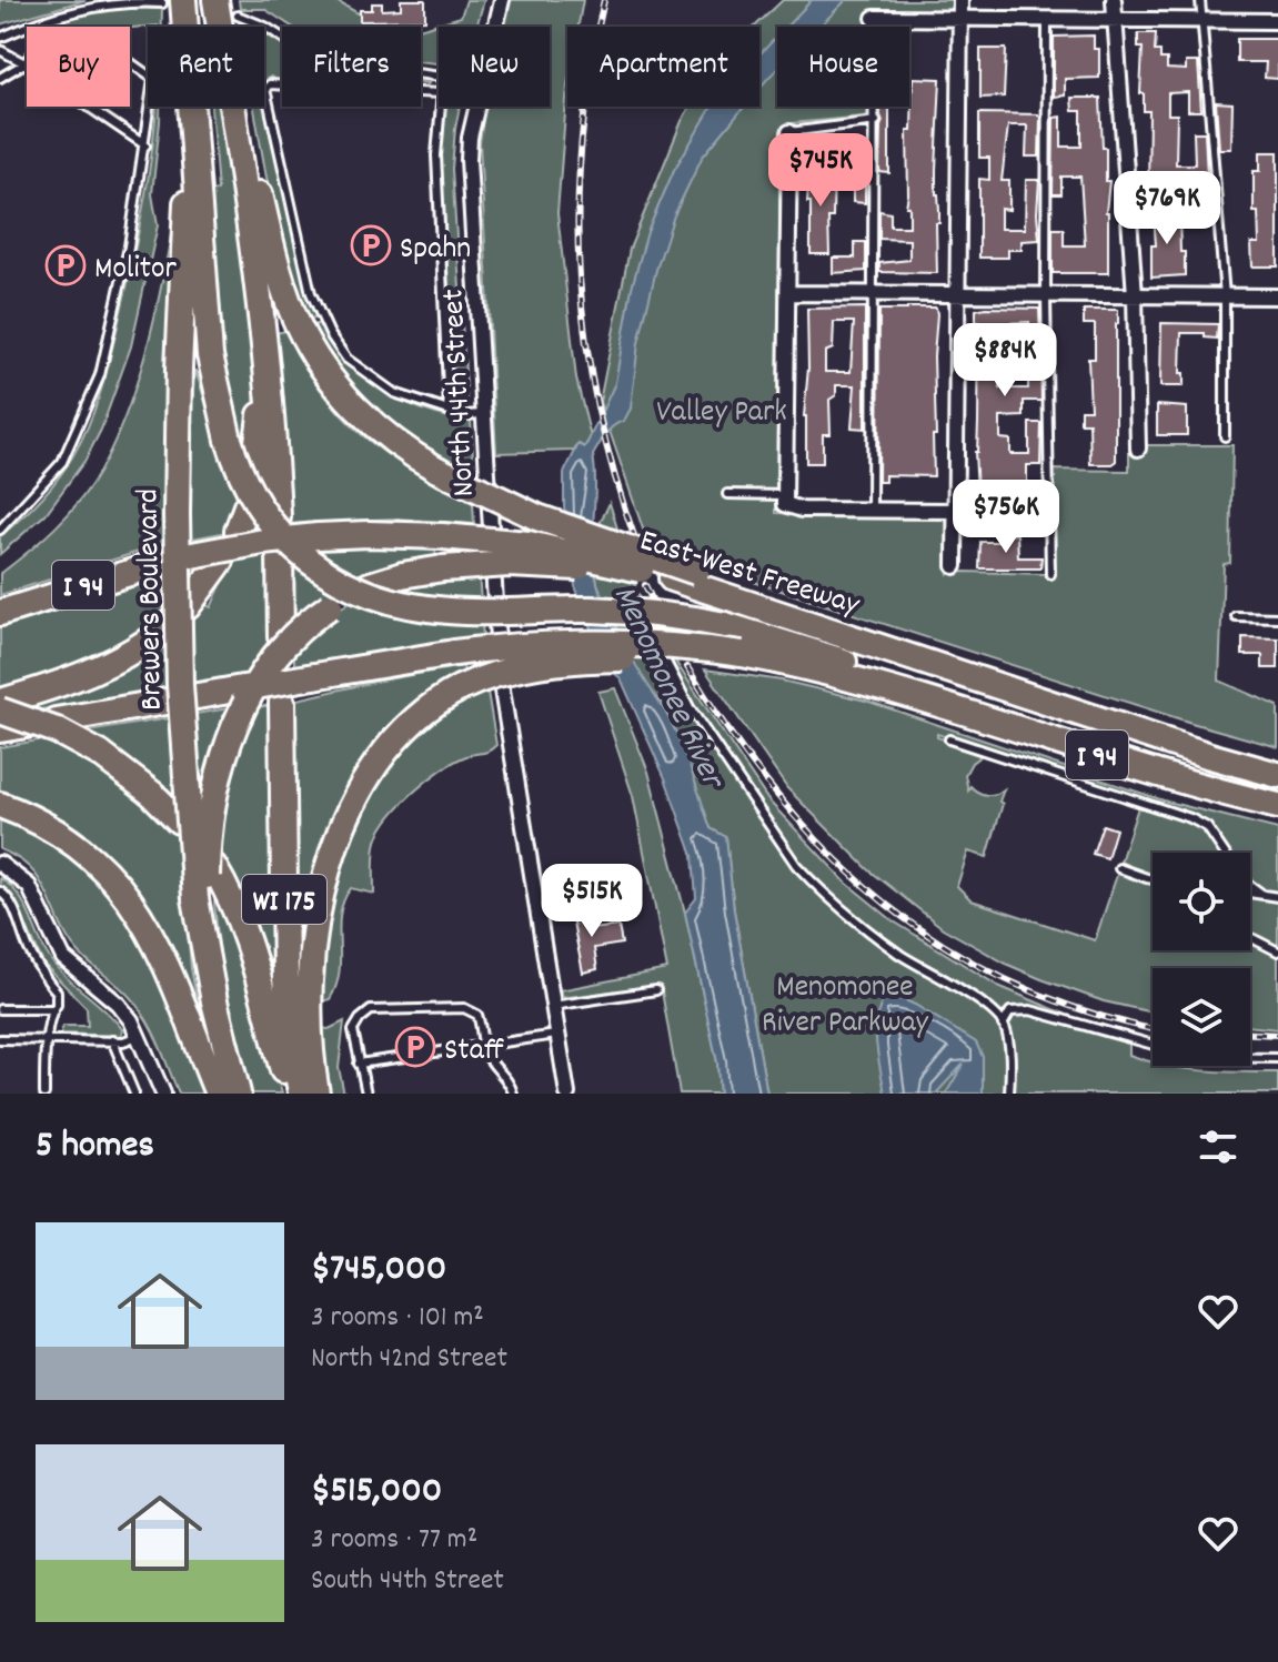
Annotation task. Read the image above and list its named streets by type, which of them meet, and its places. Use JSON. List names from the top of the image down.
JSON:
{
  "streets": {
    "highway": [
      "East-West Freeway",
      "I 94",
      "Brewers Boulevard",
      "WI 175"
    ],
    "street": ["North 44th Street"]
  },
  "crossings": [
    ["East-West Freeway", "I 94"]
  ],
  "water": ["Menomonee River"],
  "parks": ["Valley Park", "Menomonee River Parkway"],
  "places": {
    "parking": ["Spahn", "Molitor", "Staff"]
  },
  "page": {
    "chip": [
      "Buy",
      "Rent",
      "Filters",
      "New",
      "Apartment",
      "House"
    ],
    "price": [
      "$745K",
      "$769K",
      "$884K",
      "$756K",
      "$515K"
    ],
    "heading": "5 homes",
    "list": [
      {
        "name": "$745,000",
        "note": "3 rooms · 101 m² · North 42nd Street"
      },
      {
        "name": "$515,000",
        "note": "3 rooms · 77 m² · South 44th Street"
      }
    ]
  }
}
